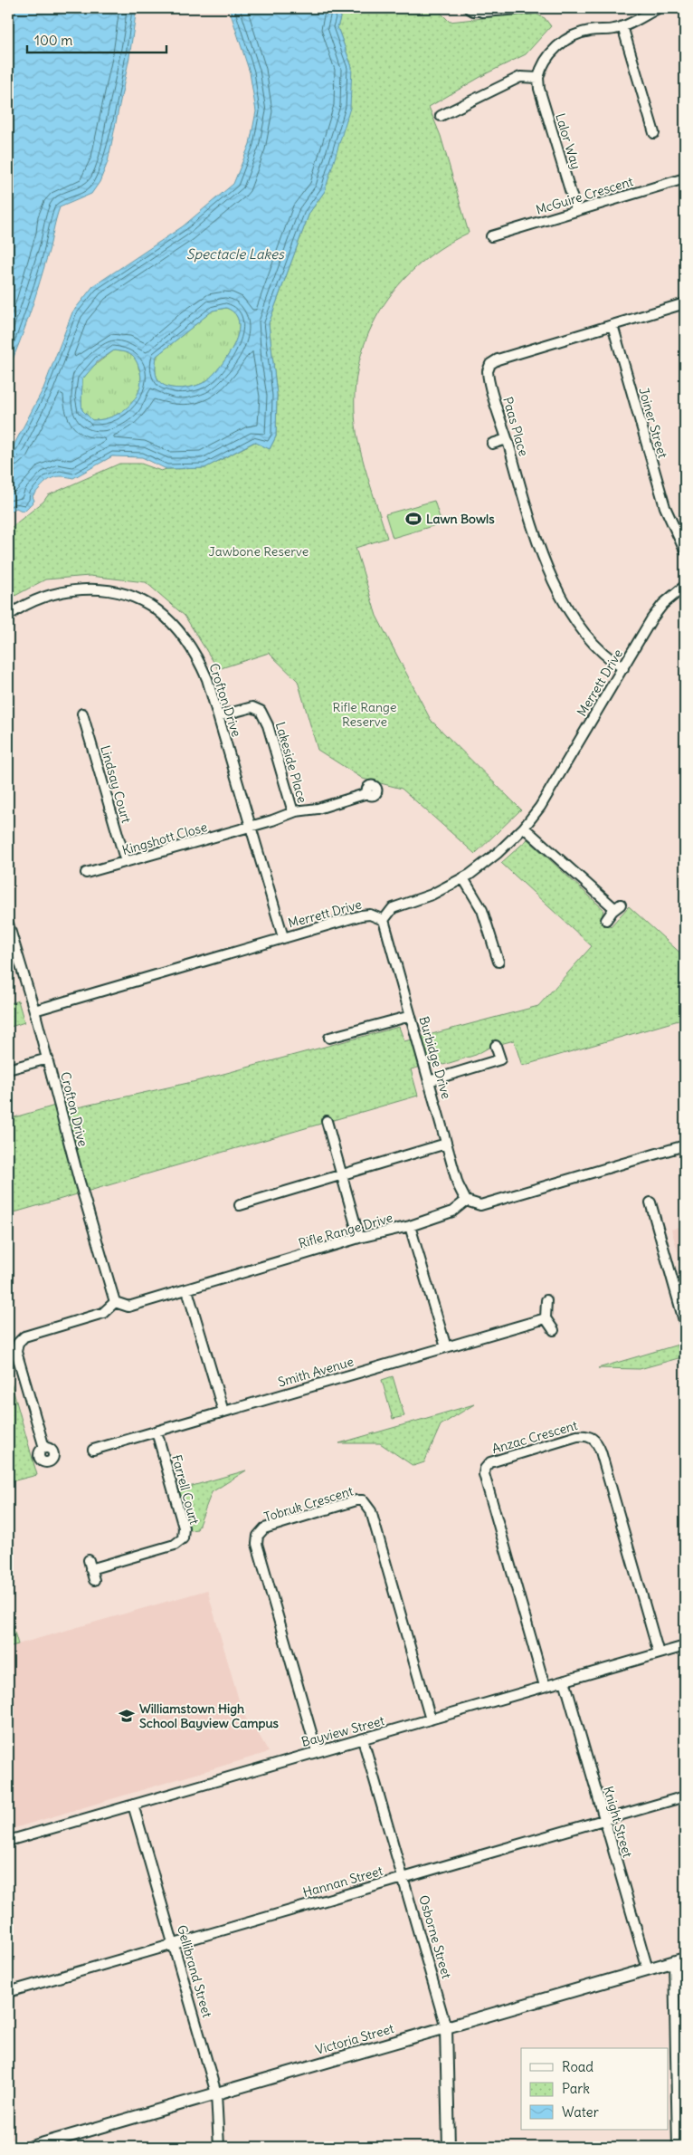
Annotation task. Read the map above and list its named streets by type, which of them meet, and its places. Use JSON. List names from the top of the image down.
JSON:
{
  "streets": {
    "street": [
      "Lalor Way",
      "McGuire Crescent",
      "Joiner Street",
      "Paas Place",
      "Merrett Drive",
      "Crofton Drive",
      "Lakeside Place",
      "Lindsay Court",
      "Kingshott Close",
      "Burbidge Drive",
      "Rifle Range Drive",
      "Smith Avenue",
      "Anzac Crescent",
      "Farrell Court",
      "Tobruk Crescent",
      "Bayview Street",
      "Knight Street",
      "Hannan Street",
      "Osborne Street",
      "Gellibrand Street",
      "Victoria Street"
    ]
  },
  "crossings": [
    ["Lalor Way", "McGuire Crescent"],
    ["Joiner Street", "Paas Place"],
    ["Paas Place", "Merrett Drive"],
    ["Merrett Drive", "Crofton Drive"],
    ["Merrett Drive", "Burbidge Drive"],
    ["Crofton Drive", "Lakeside Place"],
    ["Crofton Drive", "Kingshott Close"],
    ["Crofton Drive", "Rifle Range Drive"],
    ["Lakeside Place", "Kingshott Close"],
    ["Lindsay Court", "Kingshott Close"],
    ["Burbidge Drive", "Rifle Range Drive"],
    ["Smith Avenue", "Farrell Court"],
    ["Anzac Crescent", "Bayview Street"],
    ["Tobruk Crescent", "Bayview Street"],
    ["Bayview Street", "Knight Street"],
    ["Bayview Street", "Osborne Street"],
    ["Bayview Street", "Gellibrand Street"],
    ["Knight Street", "Hannan Street"],
    ["Knight Street", "Victoria Street"],
    ["Hannan Street", "Osborne Street"],
    ["Hannan Street", "Gellibrand Street"],
    ["Osborne Street", "Victoria Street"],
    ["Gellibrand Street", "Victoria Street"]
  ],
  "water": ["Spectacle Lakes"],
  "parks": ["Jawbone Reserve", "Rifle Range Reserve"],
  "places": {
    "sports": ["Lawn Bowls"],
    "school or university": ["Williamstown High School Bayview Campus"]
  },
  "legend": ["Road", "Park", "Water"],
  "scale_bar": "100 m"
}
